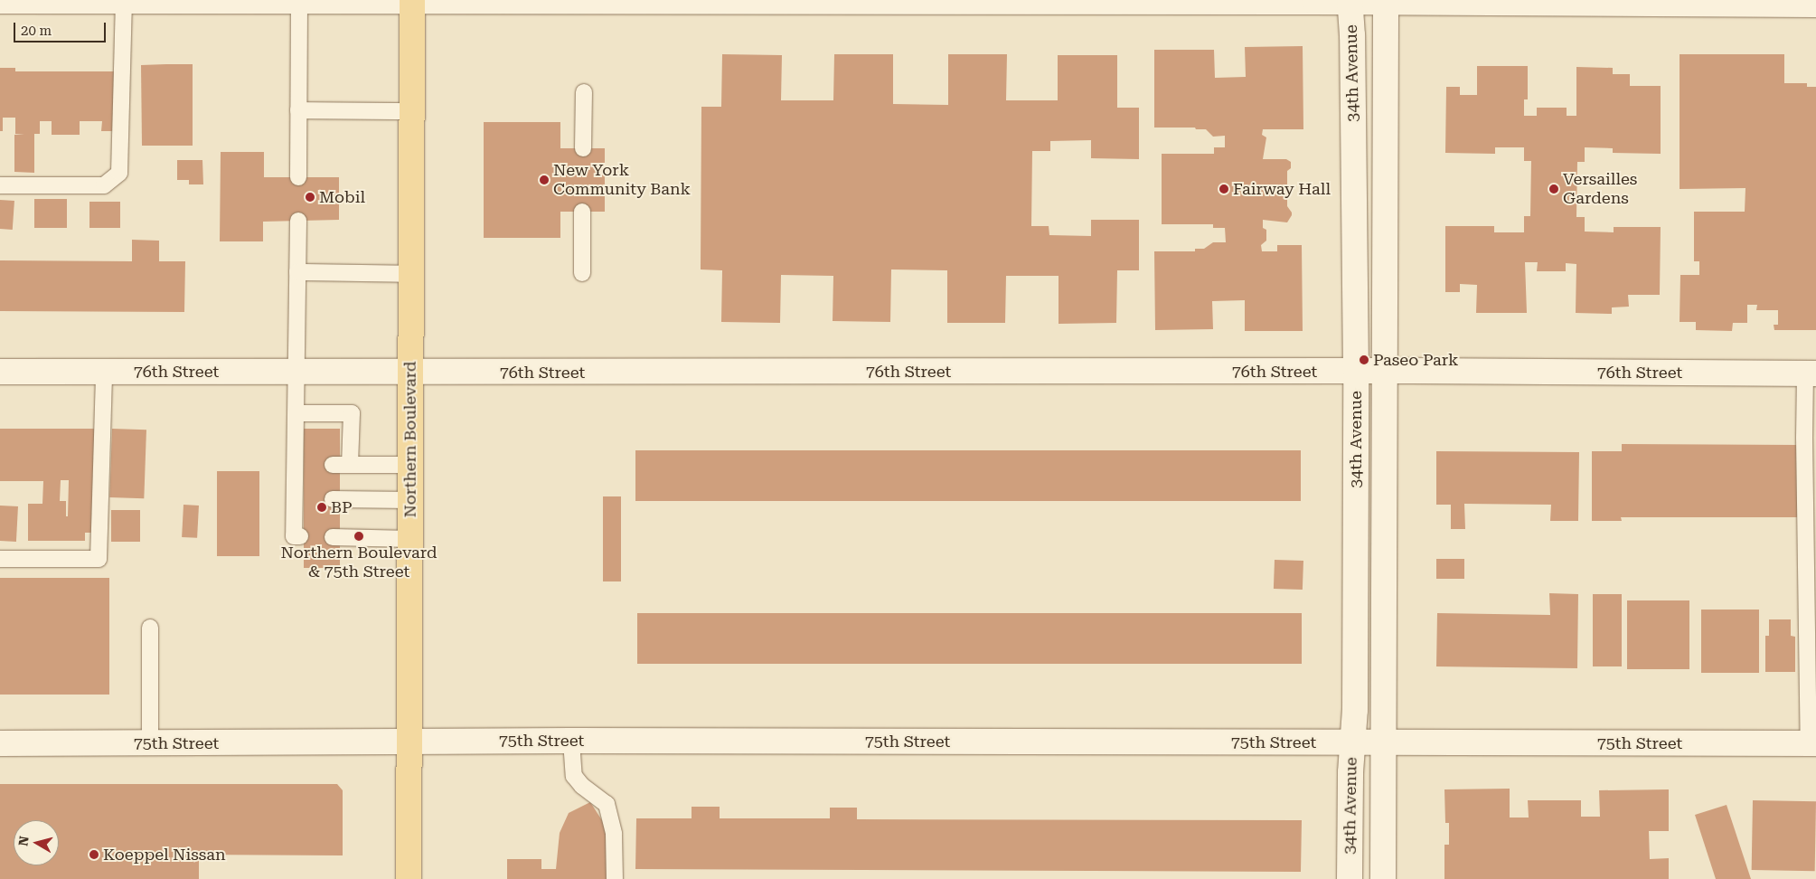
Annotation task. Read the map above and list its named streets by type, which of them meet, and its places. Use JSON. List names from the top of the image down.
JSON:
{
  "streets": {
    "main road": ["Northern Boulevard"],
    "street": ["34th Avenue", "76th Street", "75th Street"]
  },
  "crossings": [
    ["34th Avenue", "76th Street"],
    ["34th Avenue", "75th Street"],
    ["76th Street", "Northern Boulevard"],
    ["Northern Boulevard", "75th Street"]
  ],
  "places": [
    "New York Community Bank",
    "Fairway Hall",
    "Versailles Gardens",
    "Mobil",
    "Paseo Park",
    "BP",
    "Northern Boulevard & 75th Street",
    "Koeppel Nissan"
  ],
  "scale_bar": "20 m",
  "north": "left"
}
